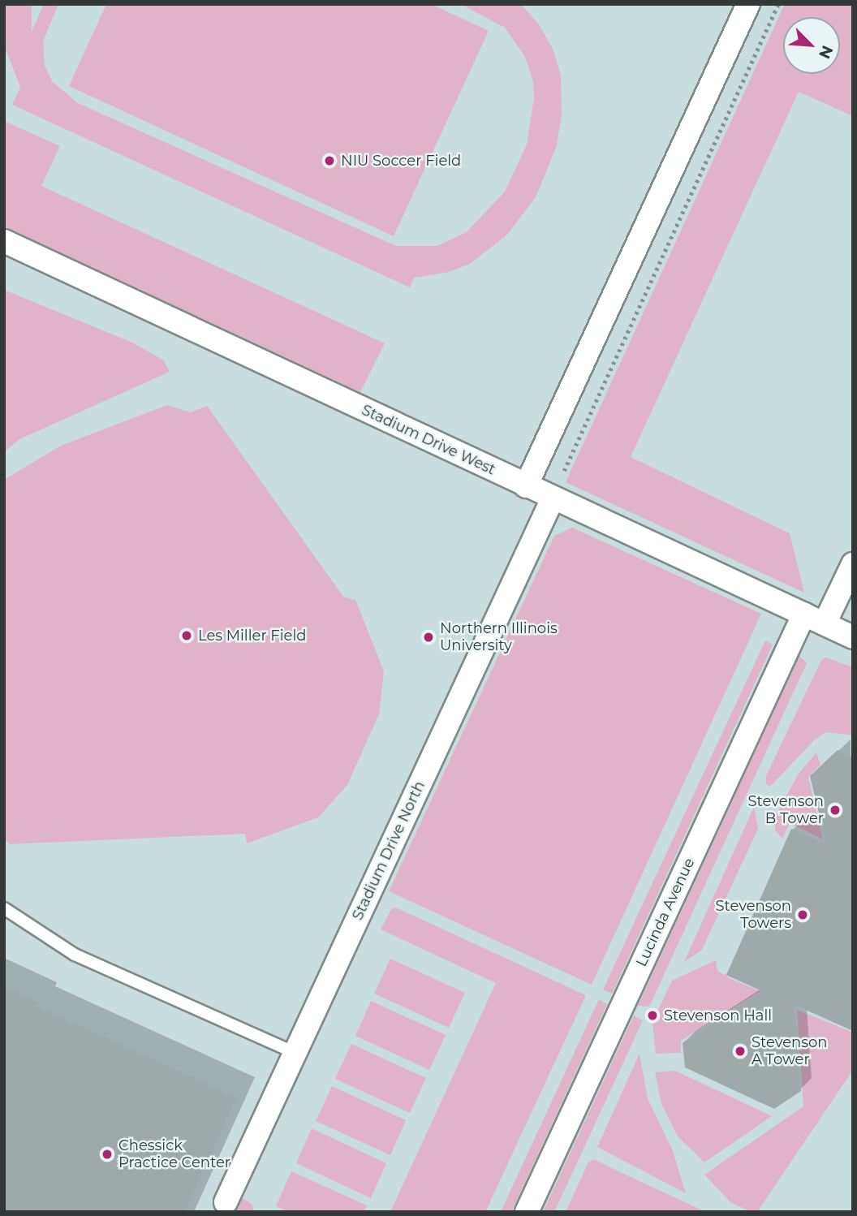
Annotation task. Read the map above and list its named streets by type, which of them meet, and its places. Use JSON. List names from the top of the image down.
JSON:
{
  "streets": {
    "street": ["Stadium Drive West", "Stadium Drive North", "Lucinda Avenue"]
  },
  "crossings": [
    ["Stadium Drive West", "Stadium Drive North"],
    ["Stadium Drive West", "Lucinda Avenue"]
  ],
  "places": [
    "NIU Soccer Field",
    "Les Miller Field",
    "Northern Illinois University",
    "Stevenson B Tower",
    "Stevenson Towers",
    "Stevenson Hall",
    "Stevenson A Tower",
    "Chessick Practice Center"
  ],
  "north": "bottom right"
}
